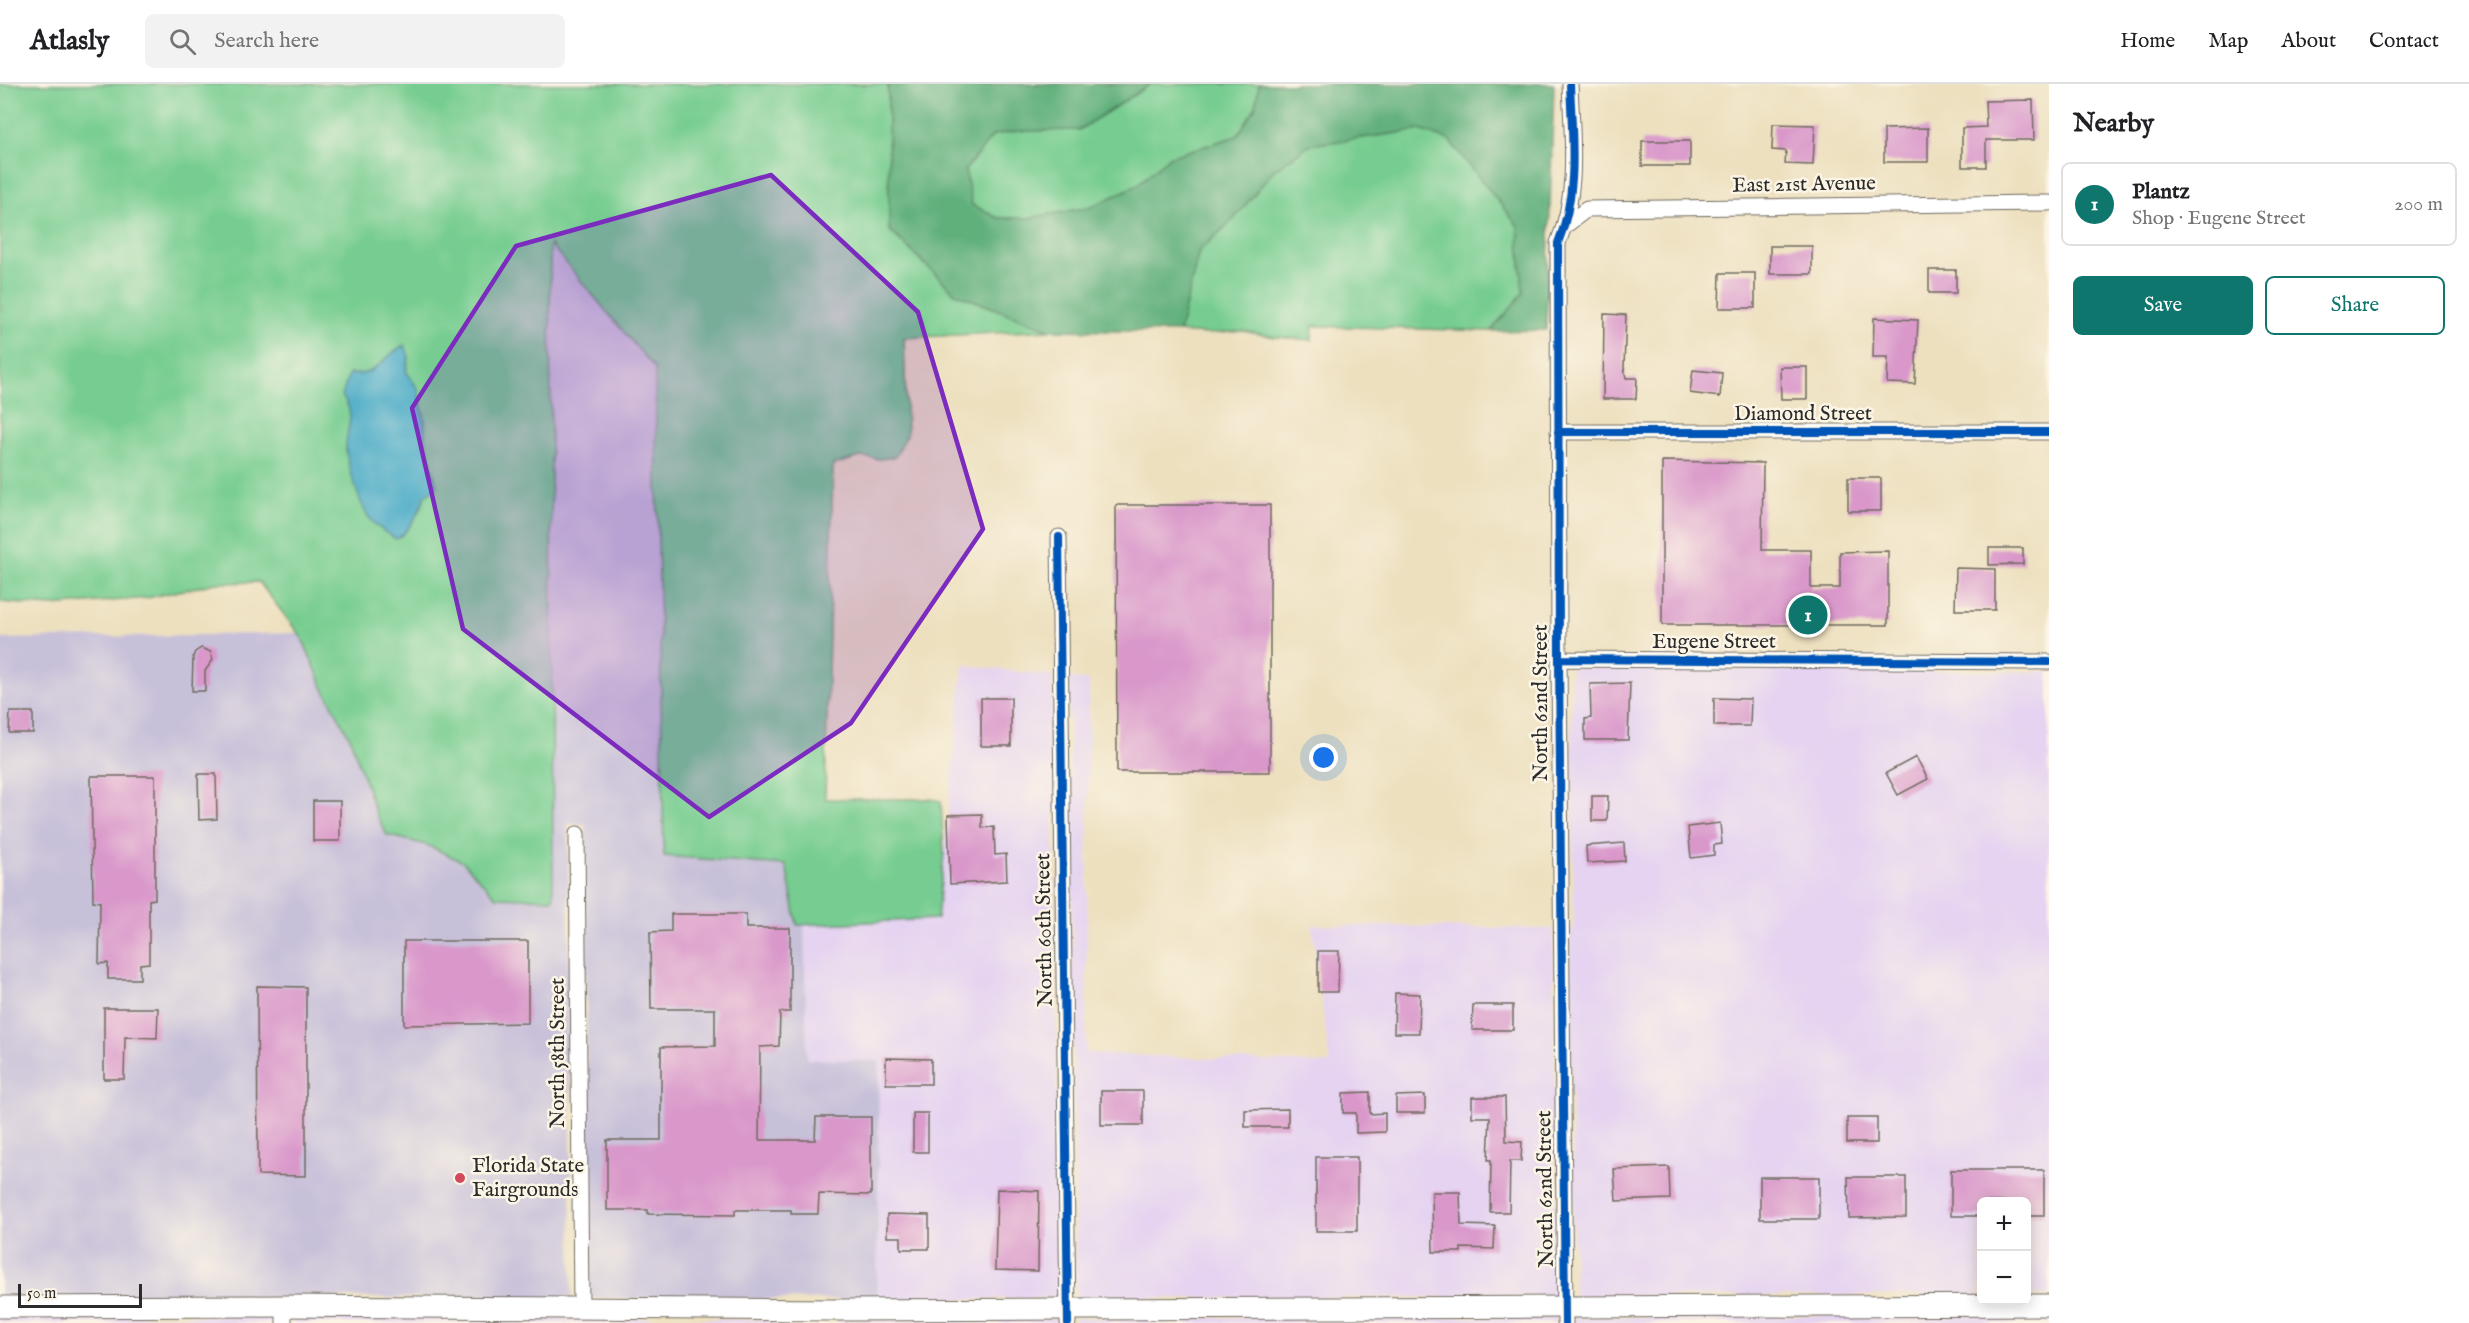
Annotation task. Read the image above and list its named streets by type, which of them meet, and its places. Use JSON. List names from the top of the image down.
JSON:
{
  "streets": {
    "street": [
      "East 21st Avenue",
      "Diamond Street",
      "Eugene Street",
      "North 62nd Street",
      "North 60th Street",
      "North 58th Street"
    ]
  },
  "crossings": [
    ["East 21st Avenue", "North 62nd Street"],
    ["Diamond Street", "North 62nd Street"],
    ["Eugene Street", "North 62nd Street"]
  ],
  "places": ["Florida State Fairgrounds"],
  "scale_bar": "50 m",
  "page": {
    "header": "Atlasly",
    "search": "Search here",
    "nav": [
      "Home",
      "Map",
      "About",
      "Contact"
    ],
    "heading": "Nearby",
    "list": [
      {
        "mark": "1",
        "name": "Plantz",
        "note": "Shop · Eugene Street",
        "value": "200 m"
      }
    ],
    "buttons": ["Save", "Share"],
    "pins": "1",
    "map_buttons": ["+", "−"],
    "scale": "50 m"
  }
}
